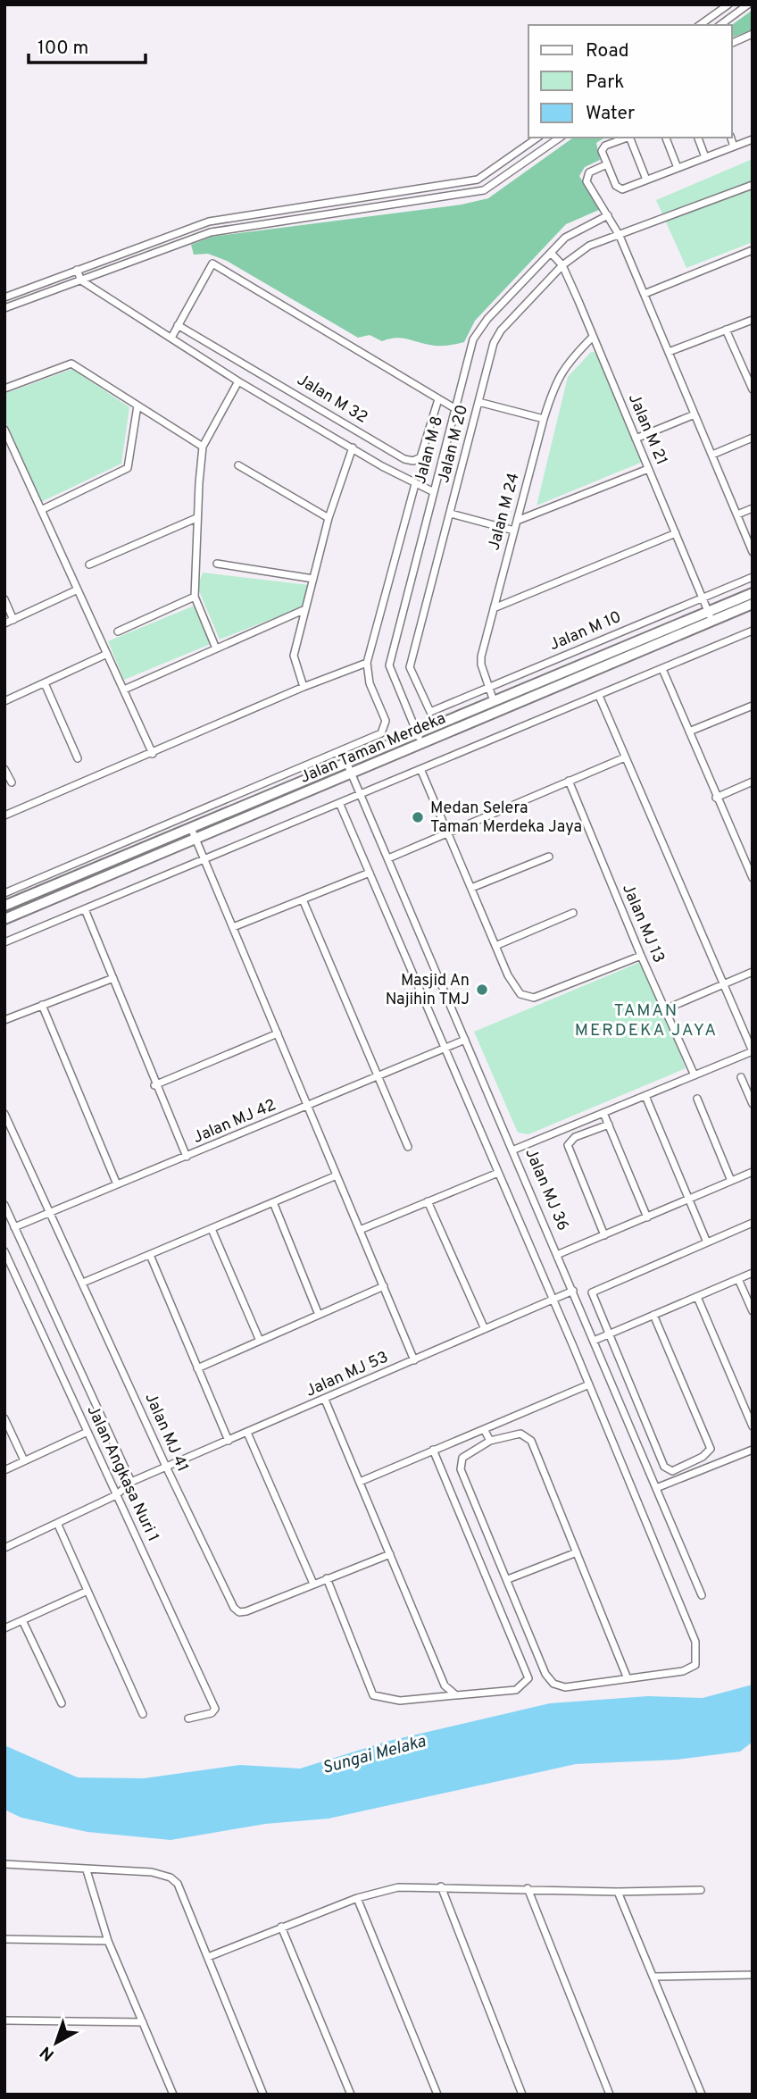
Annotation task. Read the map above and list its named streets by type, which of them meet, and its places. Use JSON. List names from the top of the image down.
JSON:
{
  "streets": {
    "main road": ["Jalan Taman Merdeka"],
    "street": [
      "Jalan M 32",
      "Jalan M 21",
      "Jalan M 20",
      "Jalan M 8",
      "Jalan M 24",
      "Jalan M 10",
      "Jalan MJ 13",
      "Jalan MJ 42",
      "Jalan MJ 36",
      "Jalan MJ 53",
      "Jalan MJ 41",
      "Jalan Angkasa Nuri 1"
    ]
  },
  "crossings": [
    ["Jalan M 21", "Jalan M 20"],
    ["Jalan M 21", "Jalan M 8"],
    ["Jalan M 21", "Jalan M 24"],
    ["Jalan M 21", "Jalan M 10"],
    ["Jalan M 21", "Jalan Taman Merdeka"],
    ["Jalan M 20", "Jalan M 10"],
    ["Jalan M 8", "Jalan Taman Merdeka"],
    ["Jalan M 24", "Jalan M 10"],
    ["Jalan Taman Merdeka", "Jalan MJ 36"],
    ["Jalan MJ 42", "Jalan MJ 36"],
    ["Jalan MJ 42", "Jalan MJ 41"],
    ["Jalan MJ 36", "Jalan MJ 53"],
    ["Jalan MJ 53", "Jalan MJ 41"],
    ["Jalan MJ 53", "Jalan Angkasa Nuri 1"]
  ],
  "districts": ["TAMAN MERDEKA JAYA"],
  "water": ["Sungai Melaka"],
  "places": ["Medan Selera Taman Merdeka Jaya", "Masjid An Najihin TMJ"],
  "legend": ["Road", "Park", "Water"],
  "scale_bar": "100 m",
  "north": "bottom left"
}
